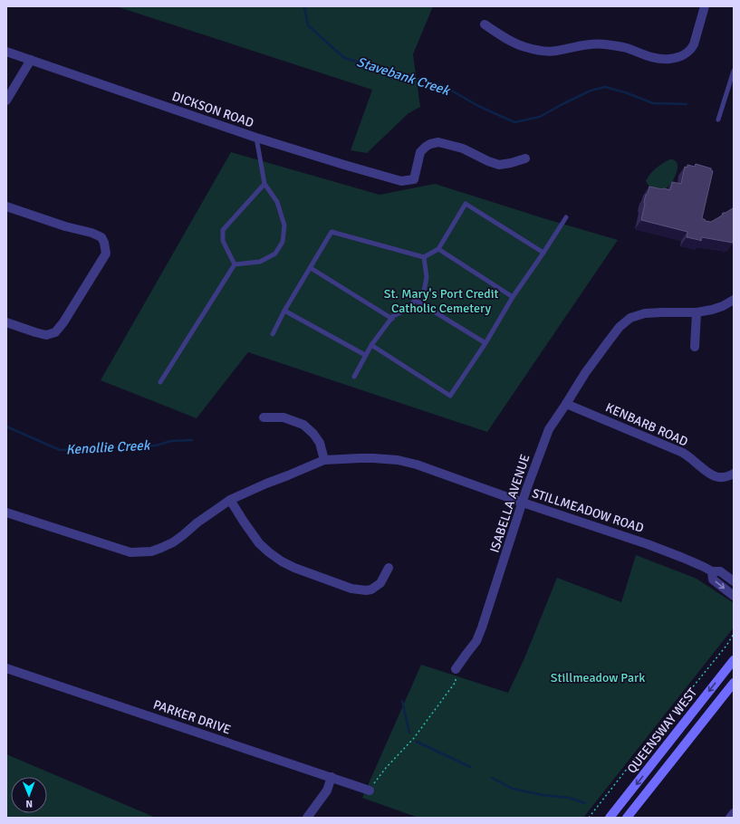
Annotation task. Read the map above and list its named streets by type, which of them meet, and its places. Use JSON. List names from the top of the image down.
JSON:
{
  "streets": {
    "main road": ["QUEENSWAY WEST"],
    "street": [
      "DICKSON ROAD",
      "KENBARB ROAD",
      "ISABELLA AVENUE",
      "STILLMEADOW ROAD",
      "PARKER DRIVE"
    ]
  },
  "crossings": [
    ["KENBARB ROAD", "ISABELLA AVENUE"],
    ["ISABELLA AVENUE", "STILLMEADOW ROAD"]
  ],
  "water": ["Stavebank Creek", "Kenollie Creek"],
  "parks": ["St. Mary's Port Credit Catholic Cemetery", "Stillmeadow Park"],
  "north": "bottom"
}
